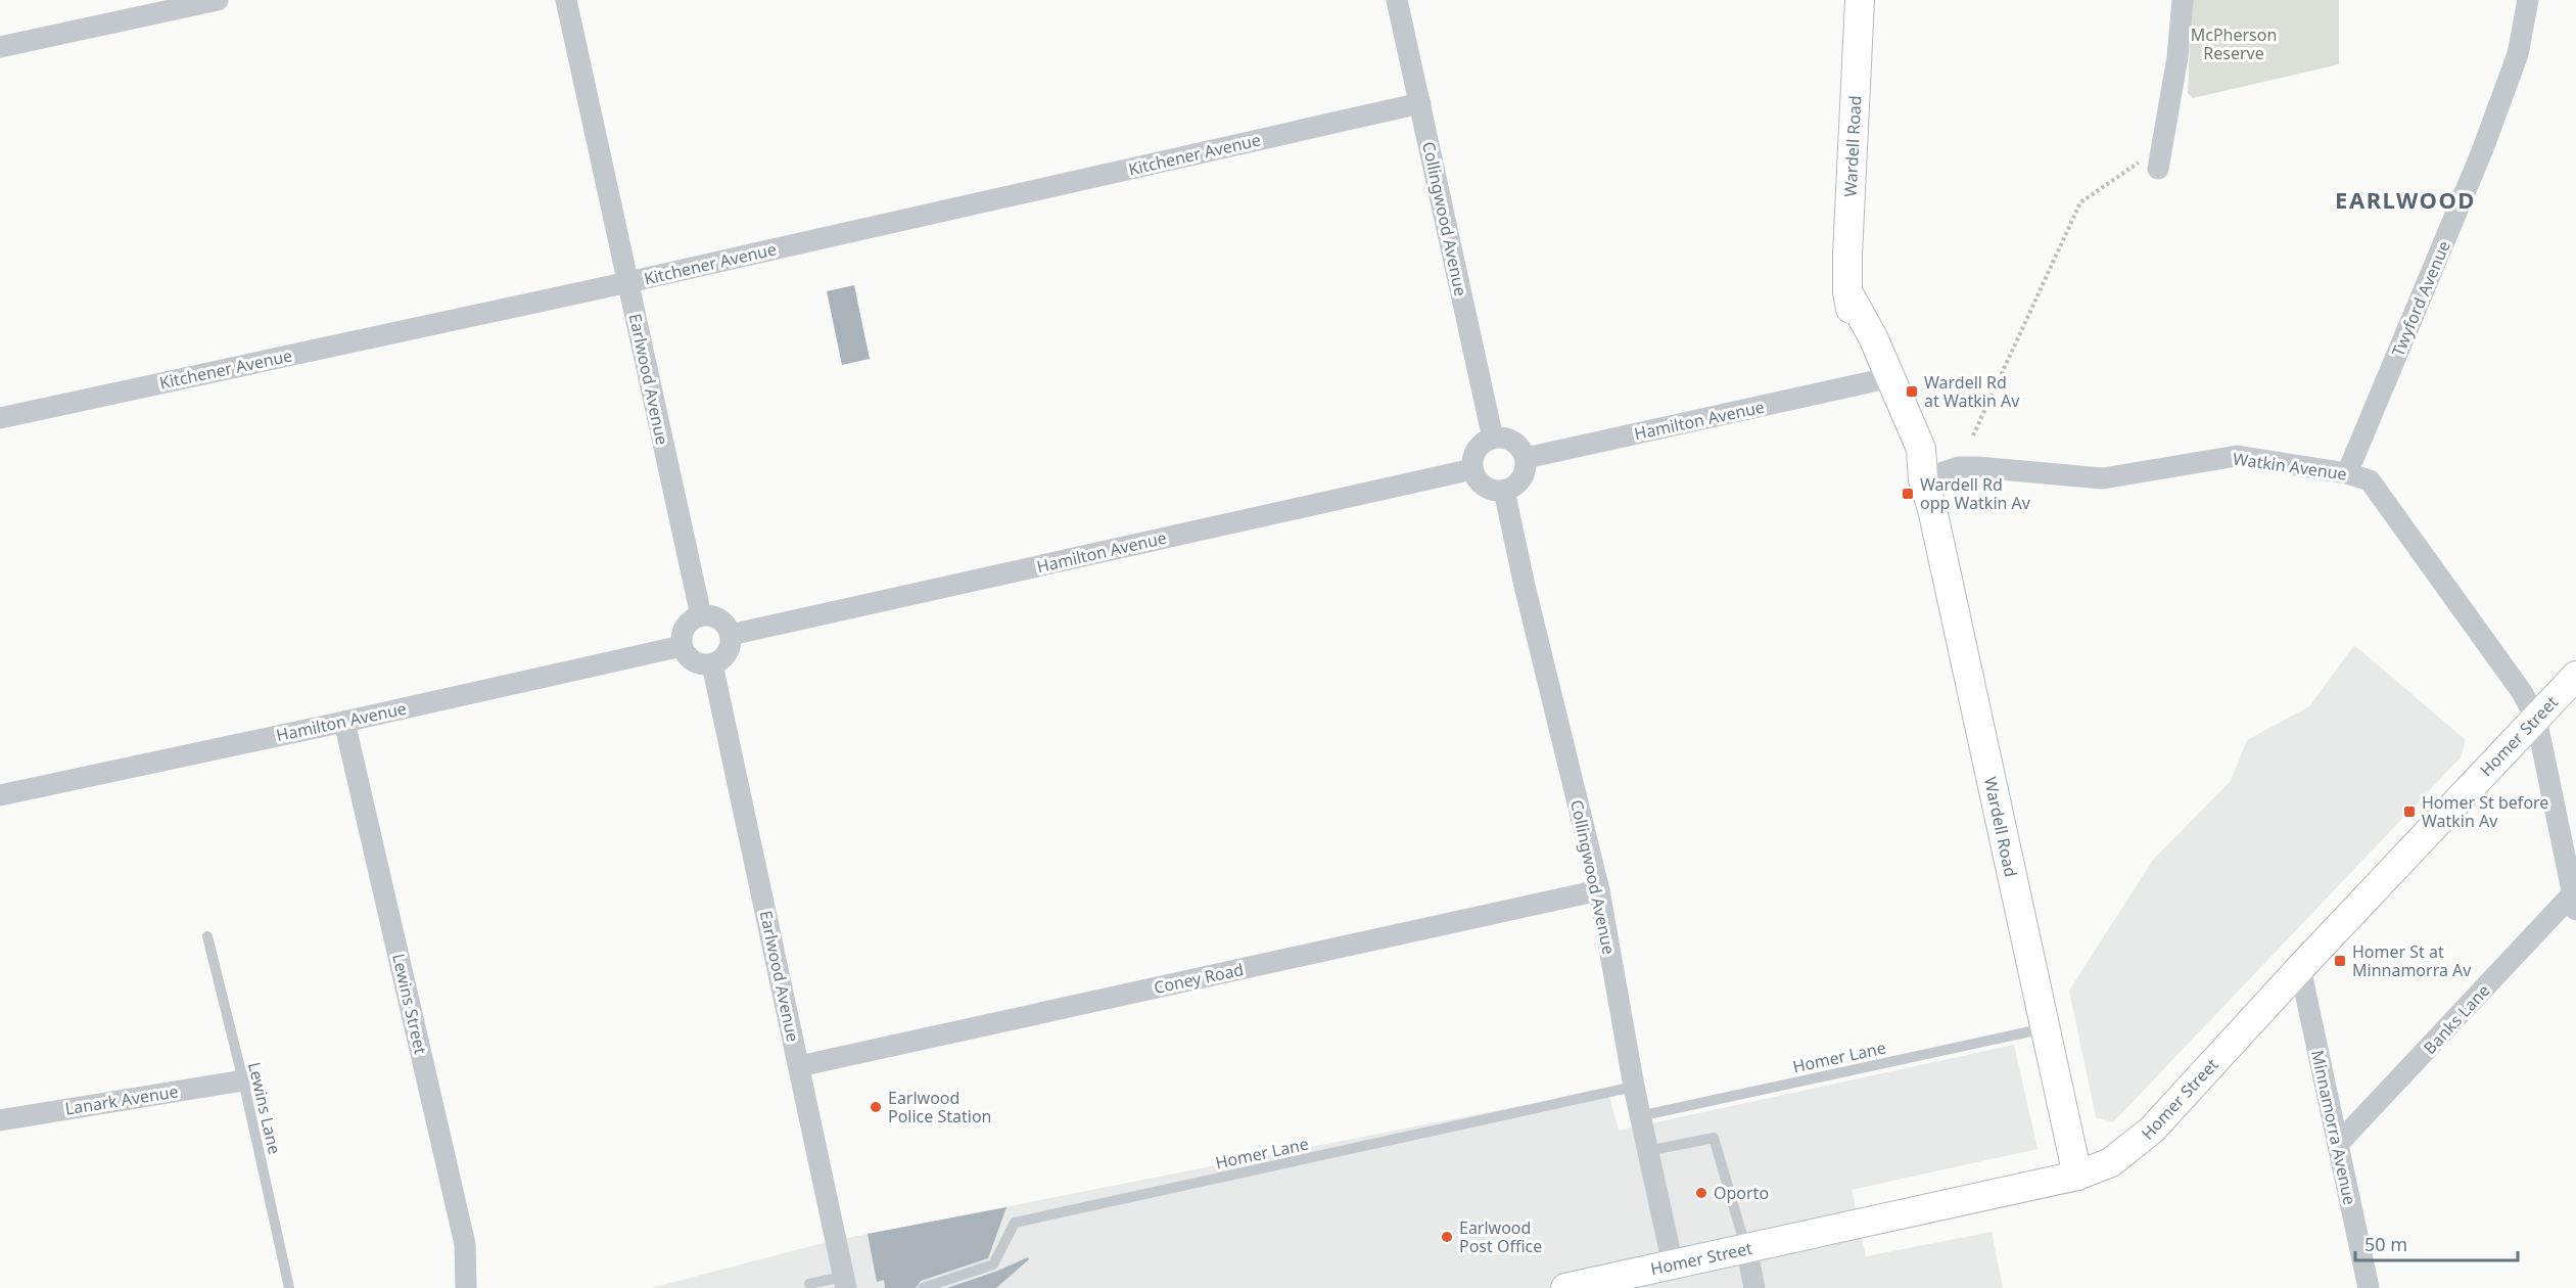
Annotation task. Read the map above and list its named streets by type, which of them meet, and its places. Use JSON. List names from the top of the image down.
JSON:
{
  "streets": {
    "street": [
      "Wardell Road",
      "Kitchener Avenue",
      "Collingwood Avenue",
      "Twyford Avenue",
      "Earlwood Avenue",
      "Hamilton Avenue",
      "Watkin Avenue",
      "Homer Street",
      "Coney Road",
      "Lewins Street",
      "Banks Lane",
      "Lanark Avenue",
      "Minnamorra Avenue"
    ],
    "lane": ["Homer Lane", "Lewins Lane"]
  },
  "crossings": [
    ["Wardell Road", "Hamilton Avenue"],
    ["Wardell Road", "Watkin Avenue"],
    ["Wardell Road", "Homer Street"],
    ["Wardell Road", "Homer Lane"],
    ["Kitchener Avenue", "Collingwood Avenue"],
    ["Kitchener Avenue", "Earlwood Avenue"],
    ["Collingwood Avenue", "Hamilton Avenue"],
    ["Collingwood Avenue", "Homer Street"],
    ["Collingwood Avenue", "Coney Road"],
    ["Collingwood Avenue", "Homer Lane"],
    ["Twyford Avenue", "Watkin Avenue"],
    ["Earlwood Avenue", "Hamilton Avenue"],
    ["Earlwood Avenue", "Coney Road"],
    ["Hamilton Avenue", "Lewins Street"],
    ["Watkin Avenue", "Homer Street"],
    ["Watkin Avenue", "Banks Lane"],
    ["Homer Street", "Minnamorra Avenue"],
    ["Banks Lane", "Minnamorra Avenue"],
    ["Lanark Avenue", "Lewins Lane"]
  ],
  "districts": ["EARLWOOD"],
  "parks": ["McPherson Reserve"],
  "places": {
    "transit": [
      "Wardell Rd at Watkin Av",
      "Wardell Rd opp Watkin Av",
      "Homer St before Watkin Av",
      "Homer St at Minnamorra Av"
    ],
    "other": ["Earlwood Police Station", "Oporto", "Earlwood Post Office"]
  },
  "scale_bar": "50 m"
}
